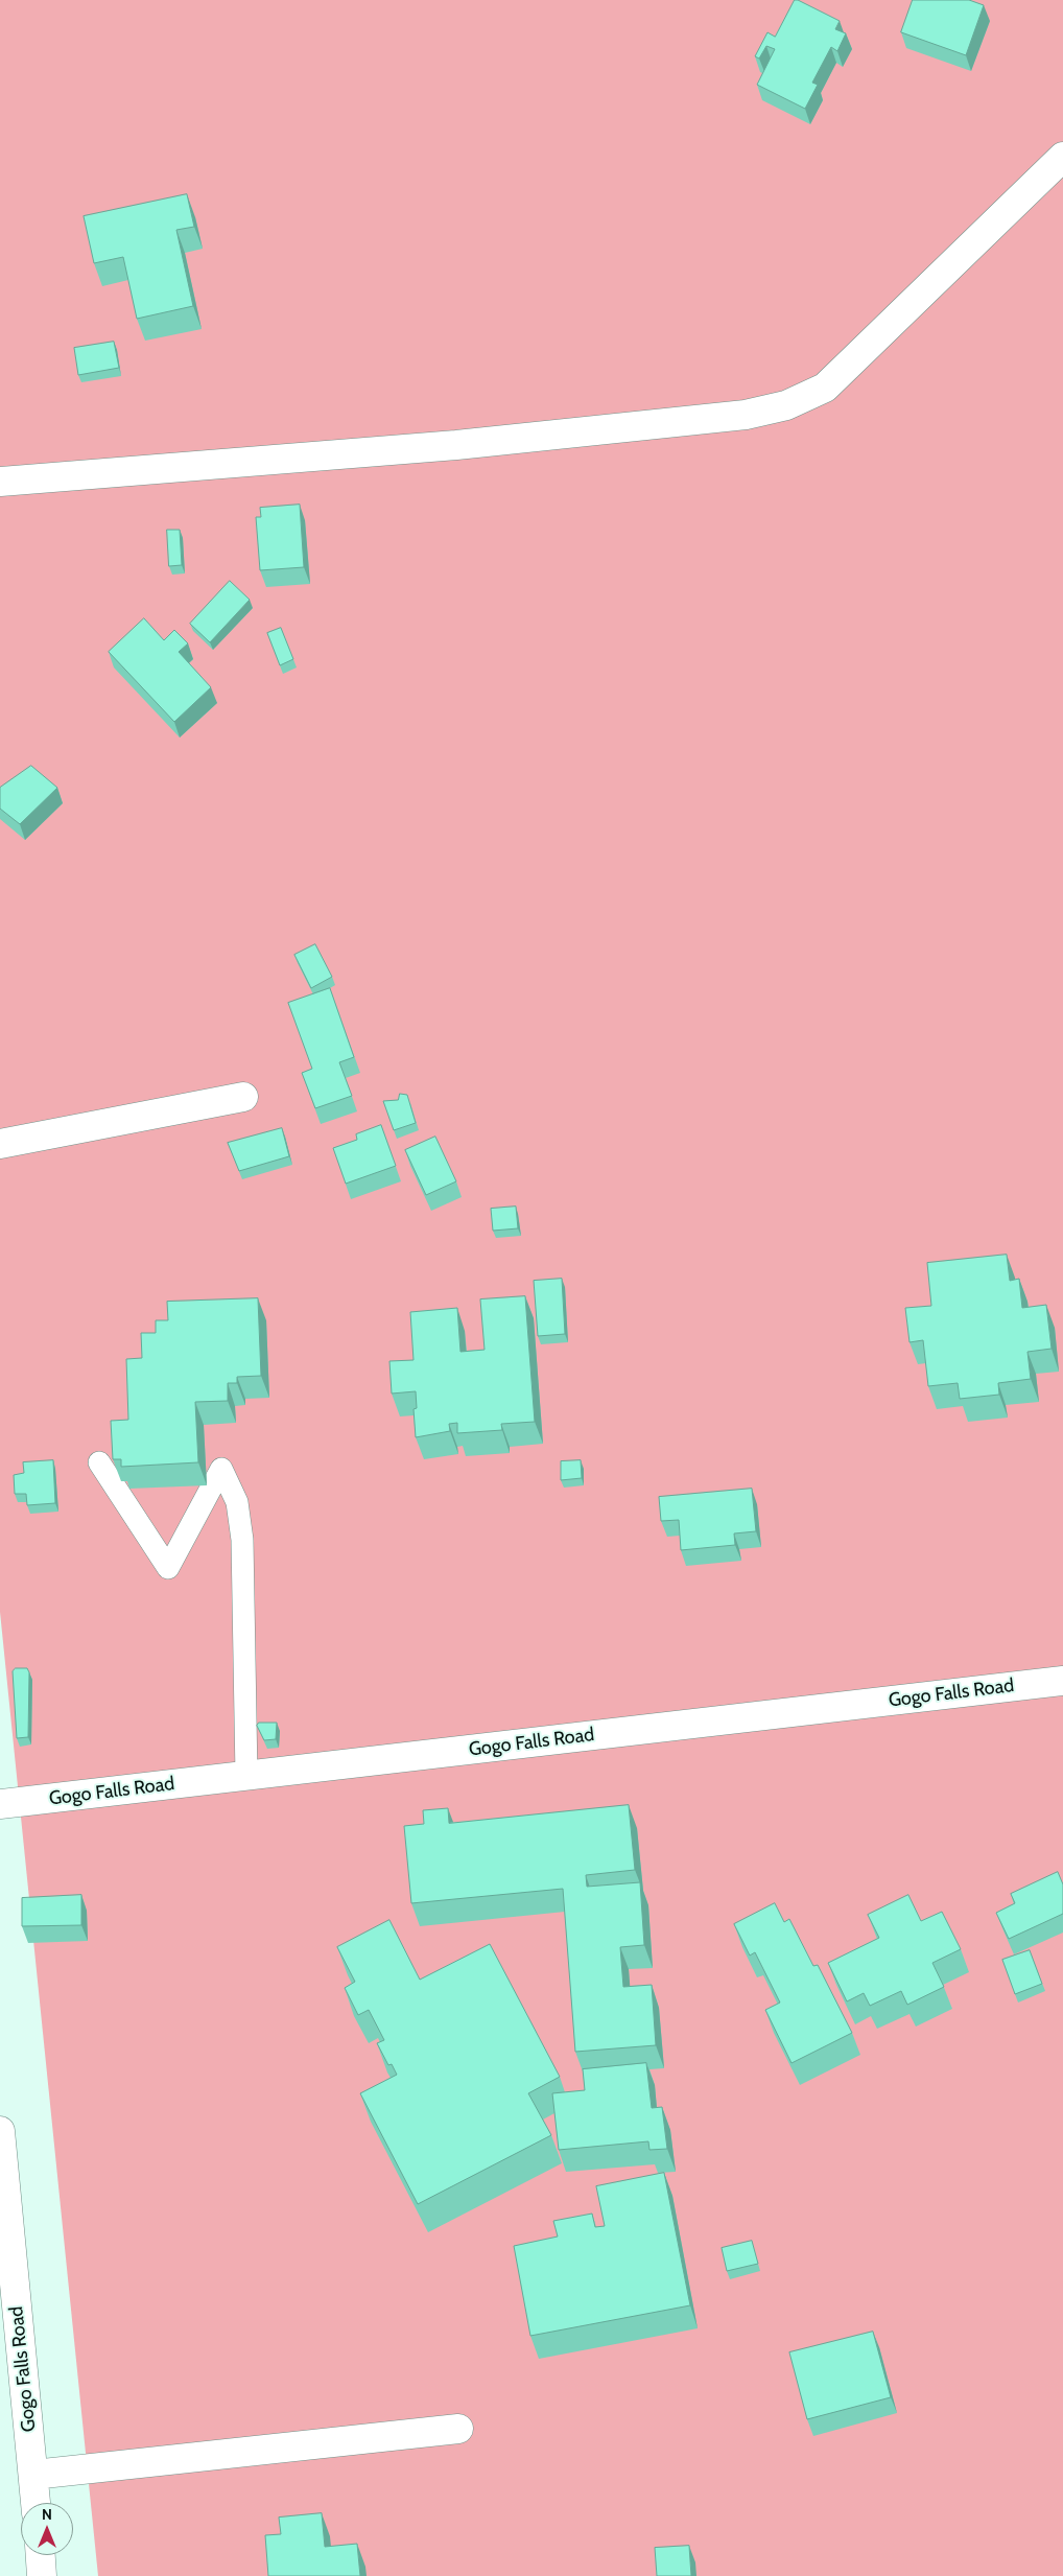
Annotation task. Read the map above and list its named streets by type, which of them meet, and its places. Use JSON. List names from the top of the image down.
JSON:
{
  "streets": {
    "street": ["Gogo Falls Road"]
  },
  "north": "top"
}
